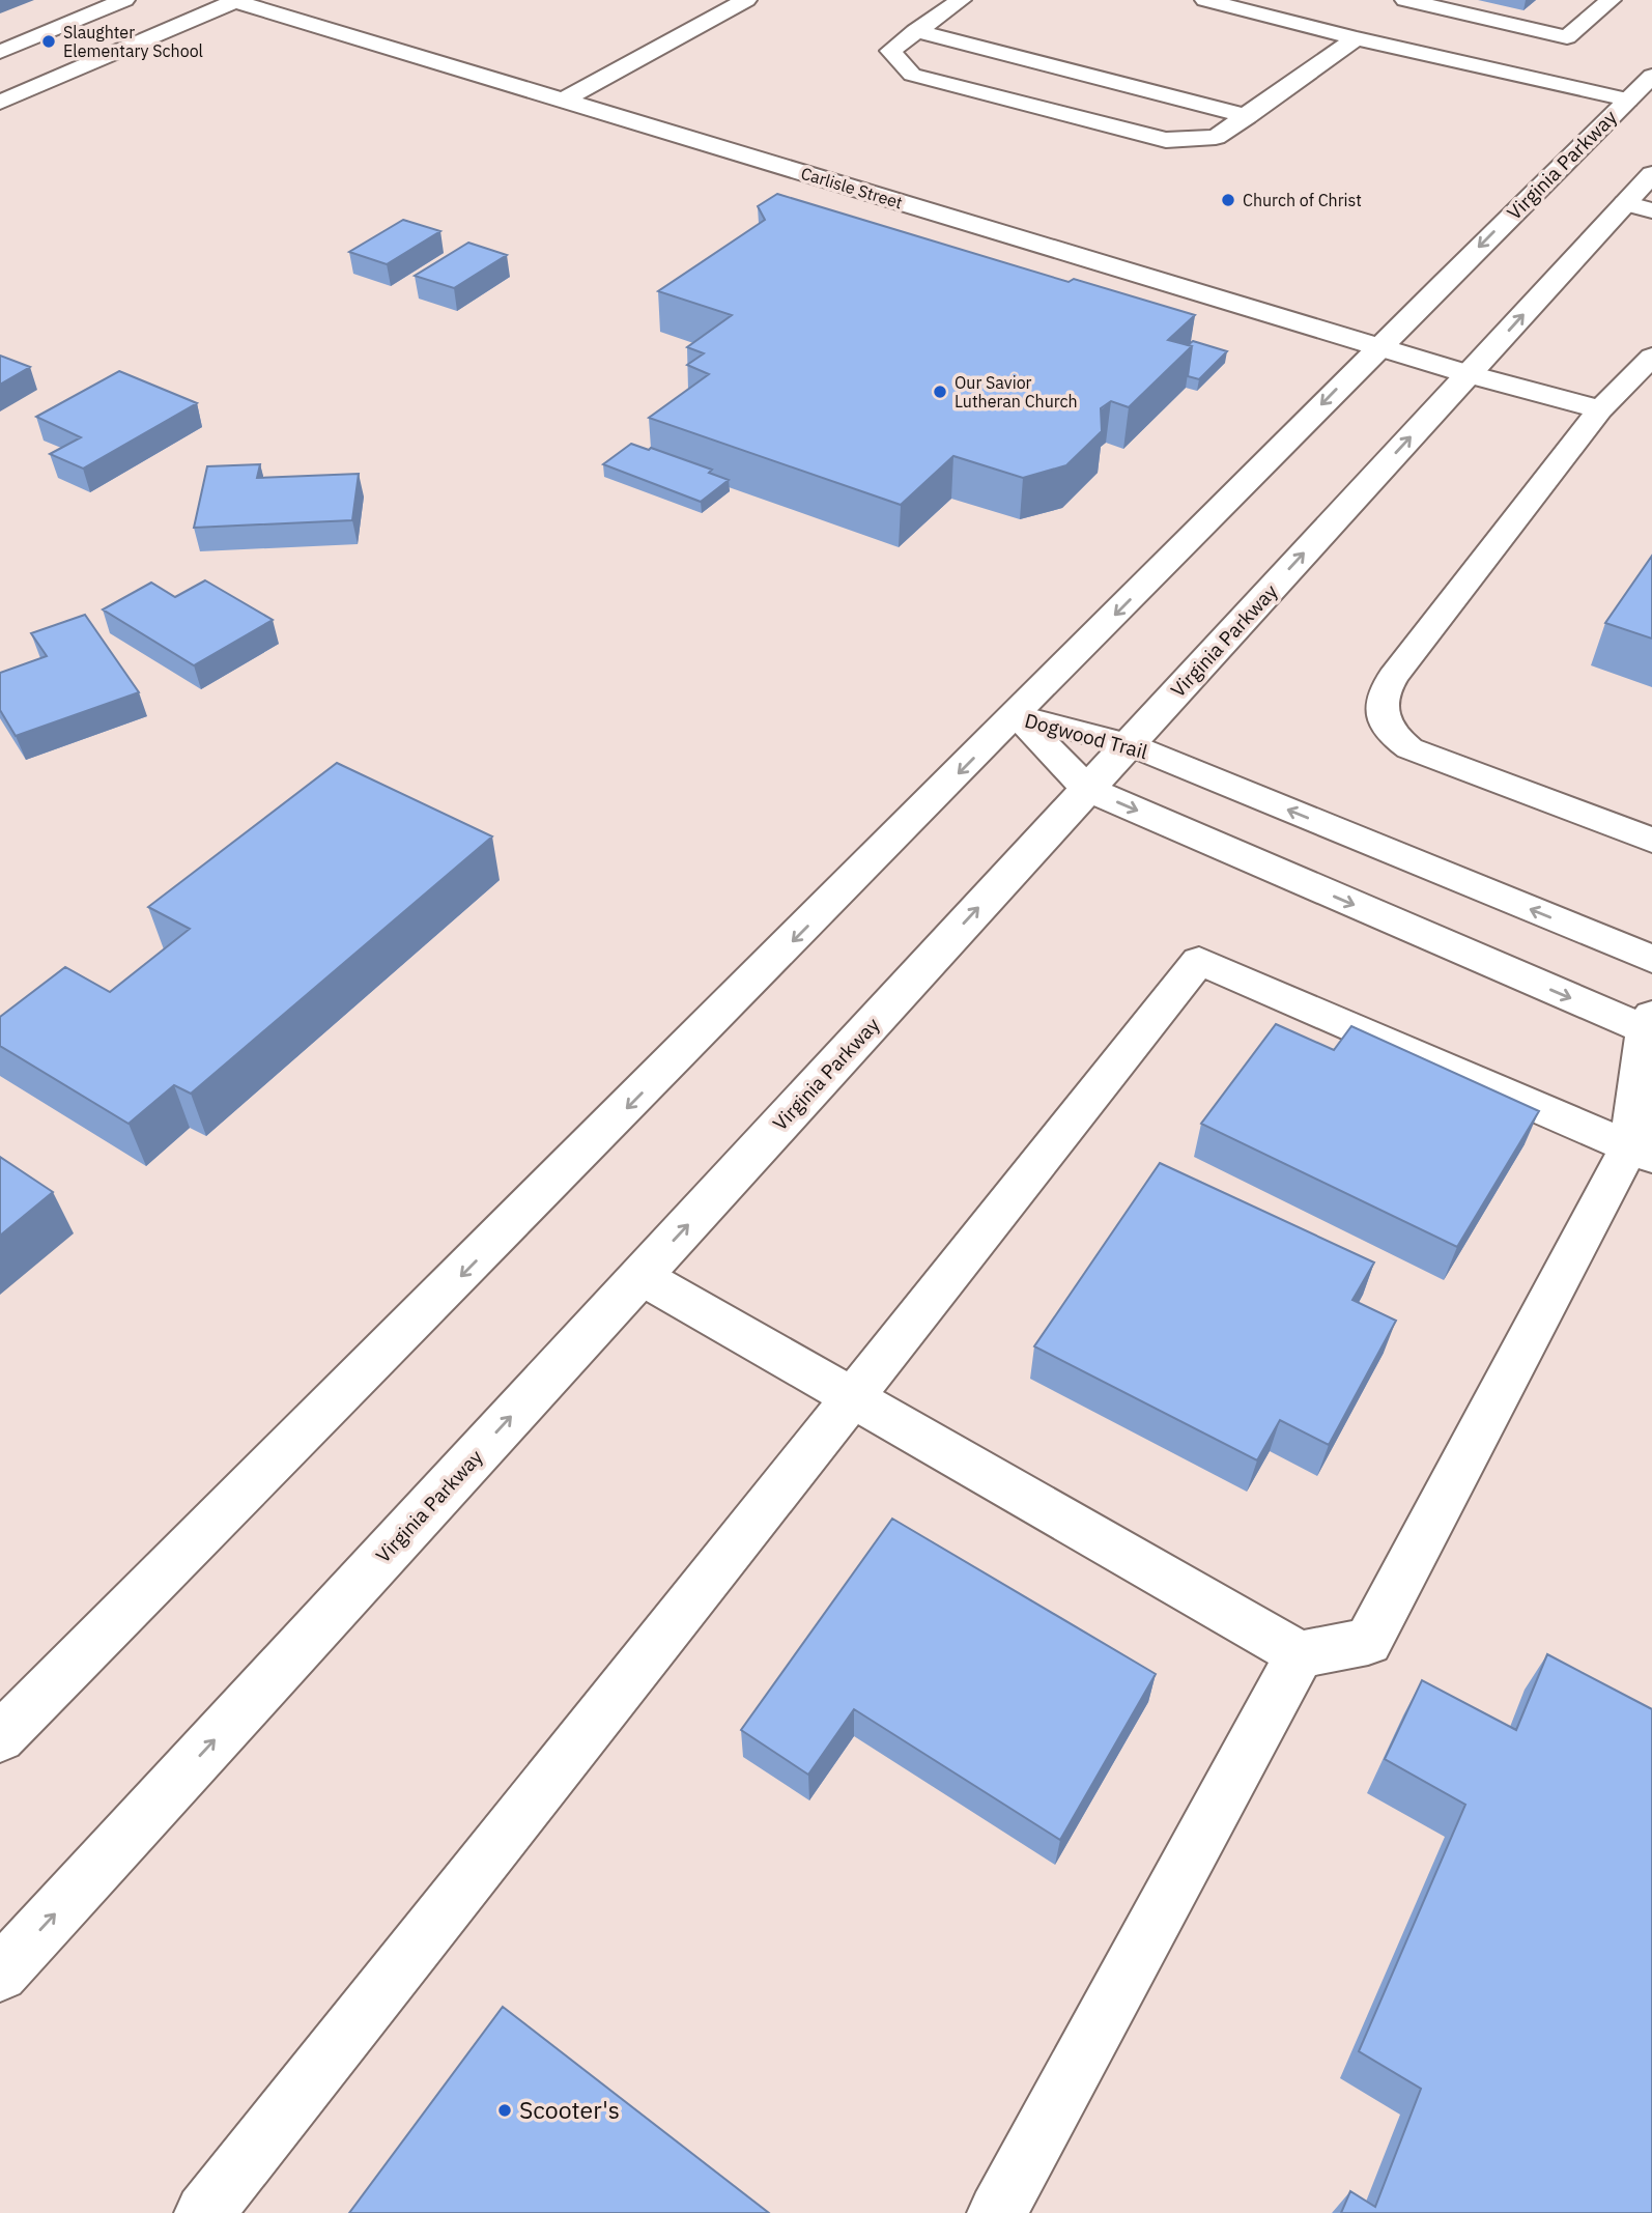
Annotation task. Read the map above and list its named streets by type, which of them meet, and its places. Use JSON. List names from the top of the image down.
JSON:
{
  "streets": {
    "main road": ["Virginia Parkway", "Carlisle Street", "Dogwood Trail"]
  },
  "crossings": [
    ["Virginia Parkway", "Carlisle Street"],
    ["Virginia Parkway", "Dogwood Trail"]
  ],
  "places": [
    "Slaughter Elementary School",
    "Church of Christ",
    "Our Savior Lutheran Church",
    "Scooter's"
  ]
}
